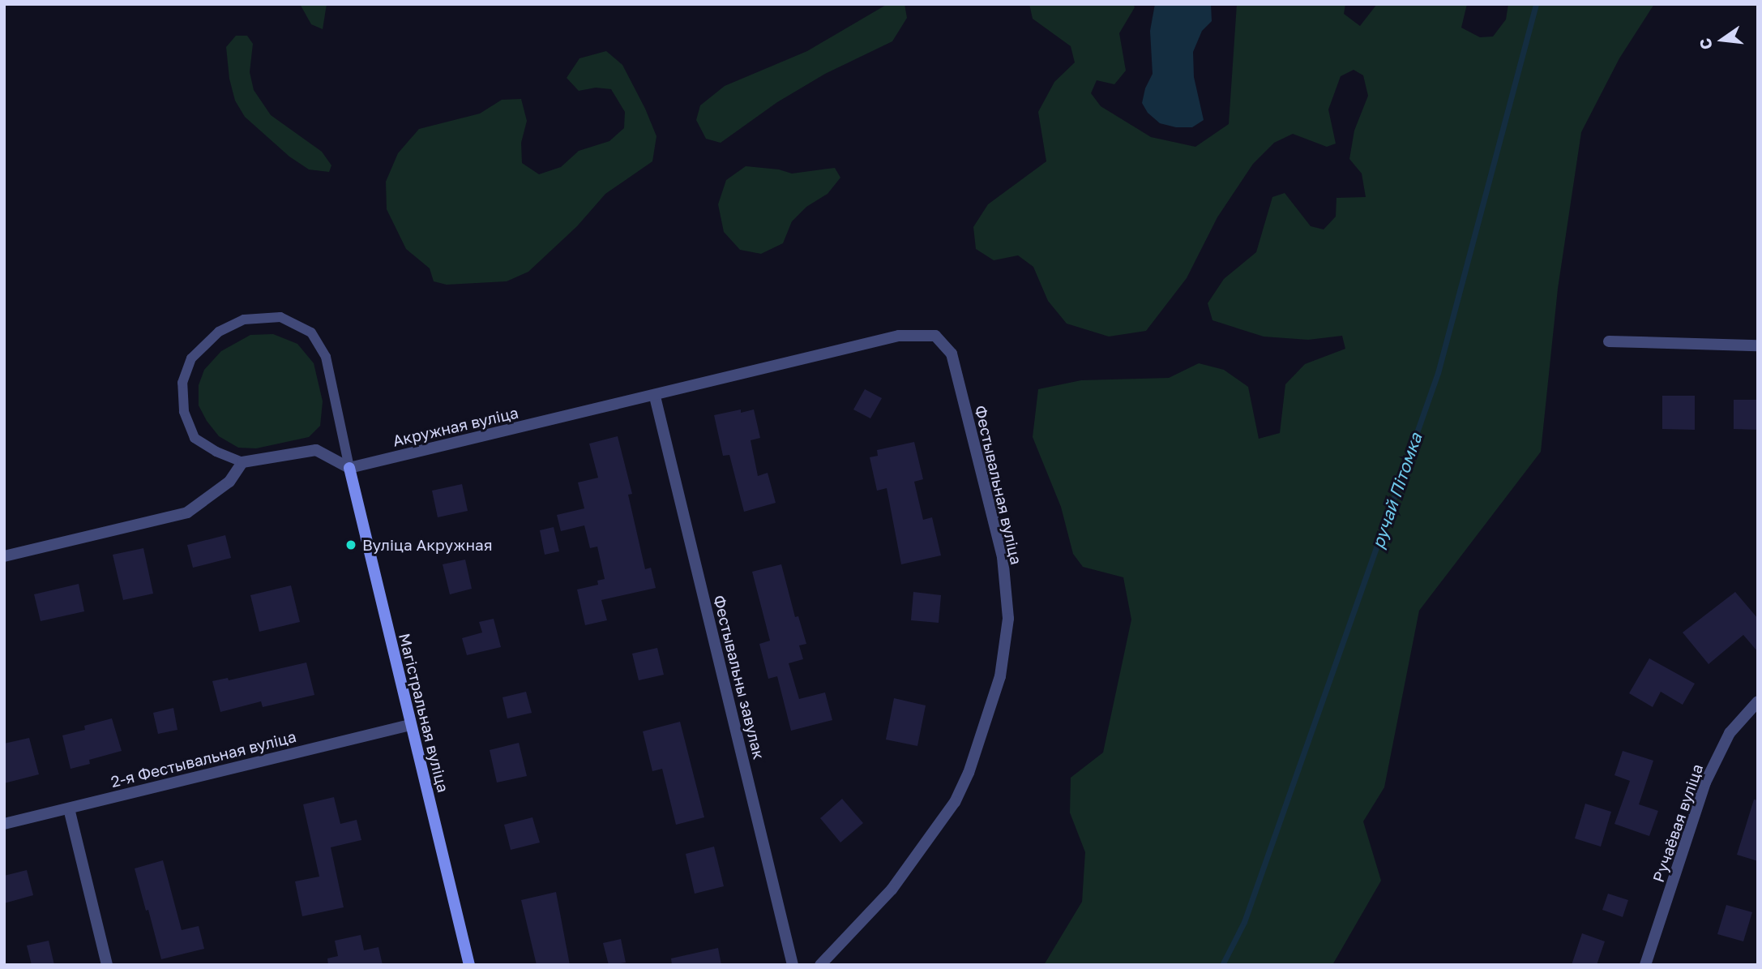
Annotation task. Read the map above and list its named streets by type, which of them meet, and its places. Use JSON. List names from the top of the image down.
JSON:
{
  "streets": {
    "street": [
      "Акружная вуліца",
      "Фестывальная вуліца",
      "Фестывальны завулак",
      "Магістральная вуліца",
      "2-я Фестывальная вуліца",
      "Ручаёвая вуліца"
    ]
  },
  "crossings": [
    ["Акружная вуліца", "Фестывальная вуліца"],
    ["Акружная вуліца", "Фестывальны завулак"],
    ["Акружная вуліца", "Магістральная вуліца"],
    ["Магістральная вуліца", "2-я Фестывальная вуліца"]
  ],
  "water": ["ручай Пітомка"],
  "places": ["Вуліца Акружная"],
  "north": "left"
}
